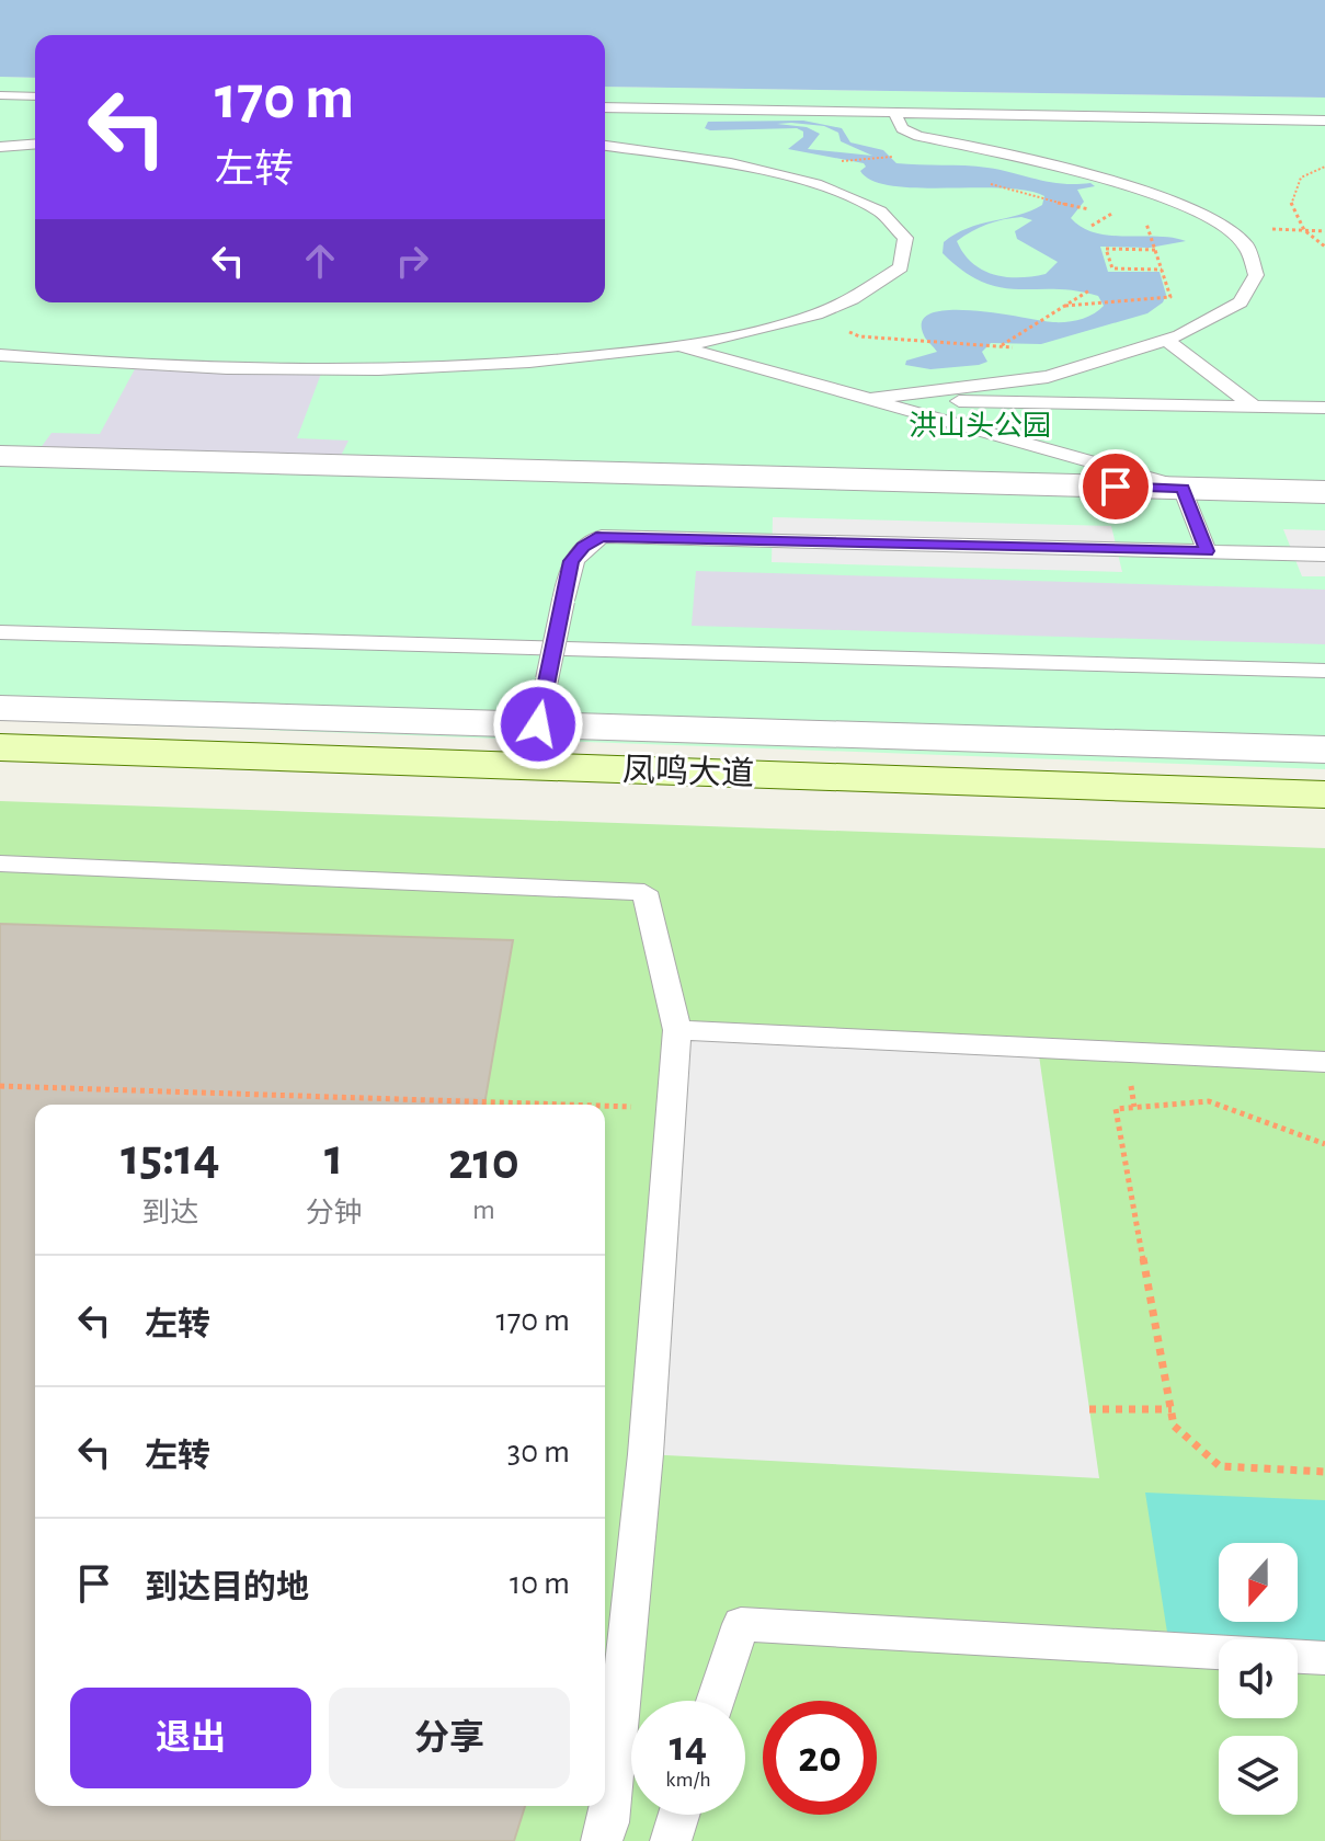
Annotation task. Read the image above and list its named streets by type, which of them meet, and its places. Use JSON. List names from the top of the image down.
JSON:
{
  "streets": {
    "main road": ["凤鸣大道"]
  },
  "parks": ["洪山头公园"],
  "north": "bottom",
  "page": {
    "turn": ["170 m", "左转"],
    "eta": [
      "15:14",
      "到达",
      "1",
      "分钟",
      "210",
      "m"
    ],
    "list": [
      {
        "name": "左转",
        "value": "170 m"
      },
      {
        "name": "左转",
        "value": "30 m"
      },
      {
        "name": "到达目的地",
        "value": "10 m"
      }
    ],
    "buttons": ["退出", "分享"],
    "speed": "14 km/h",
    "limit": "20"
  }
}
